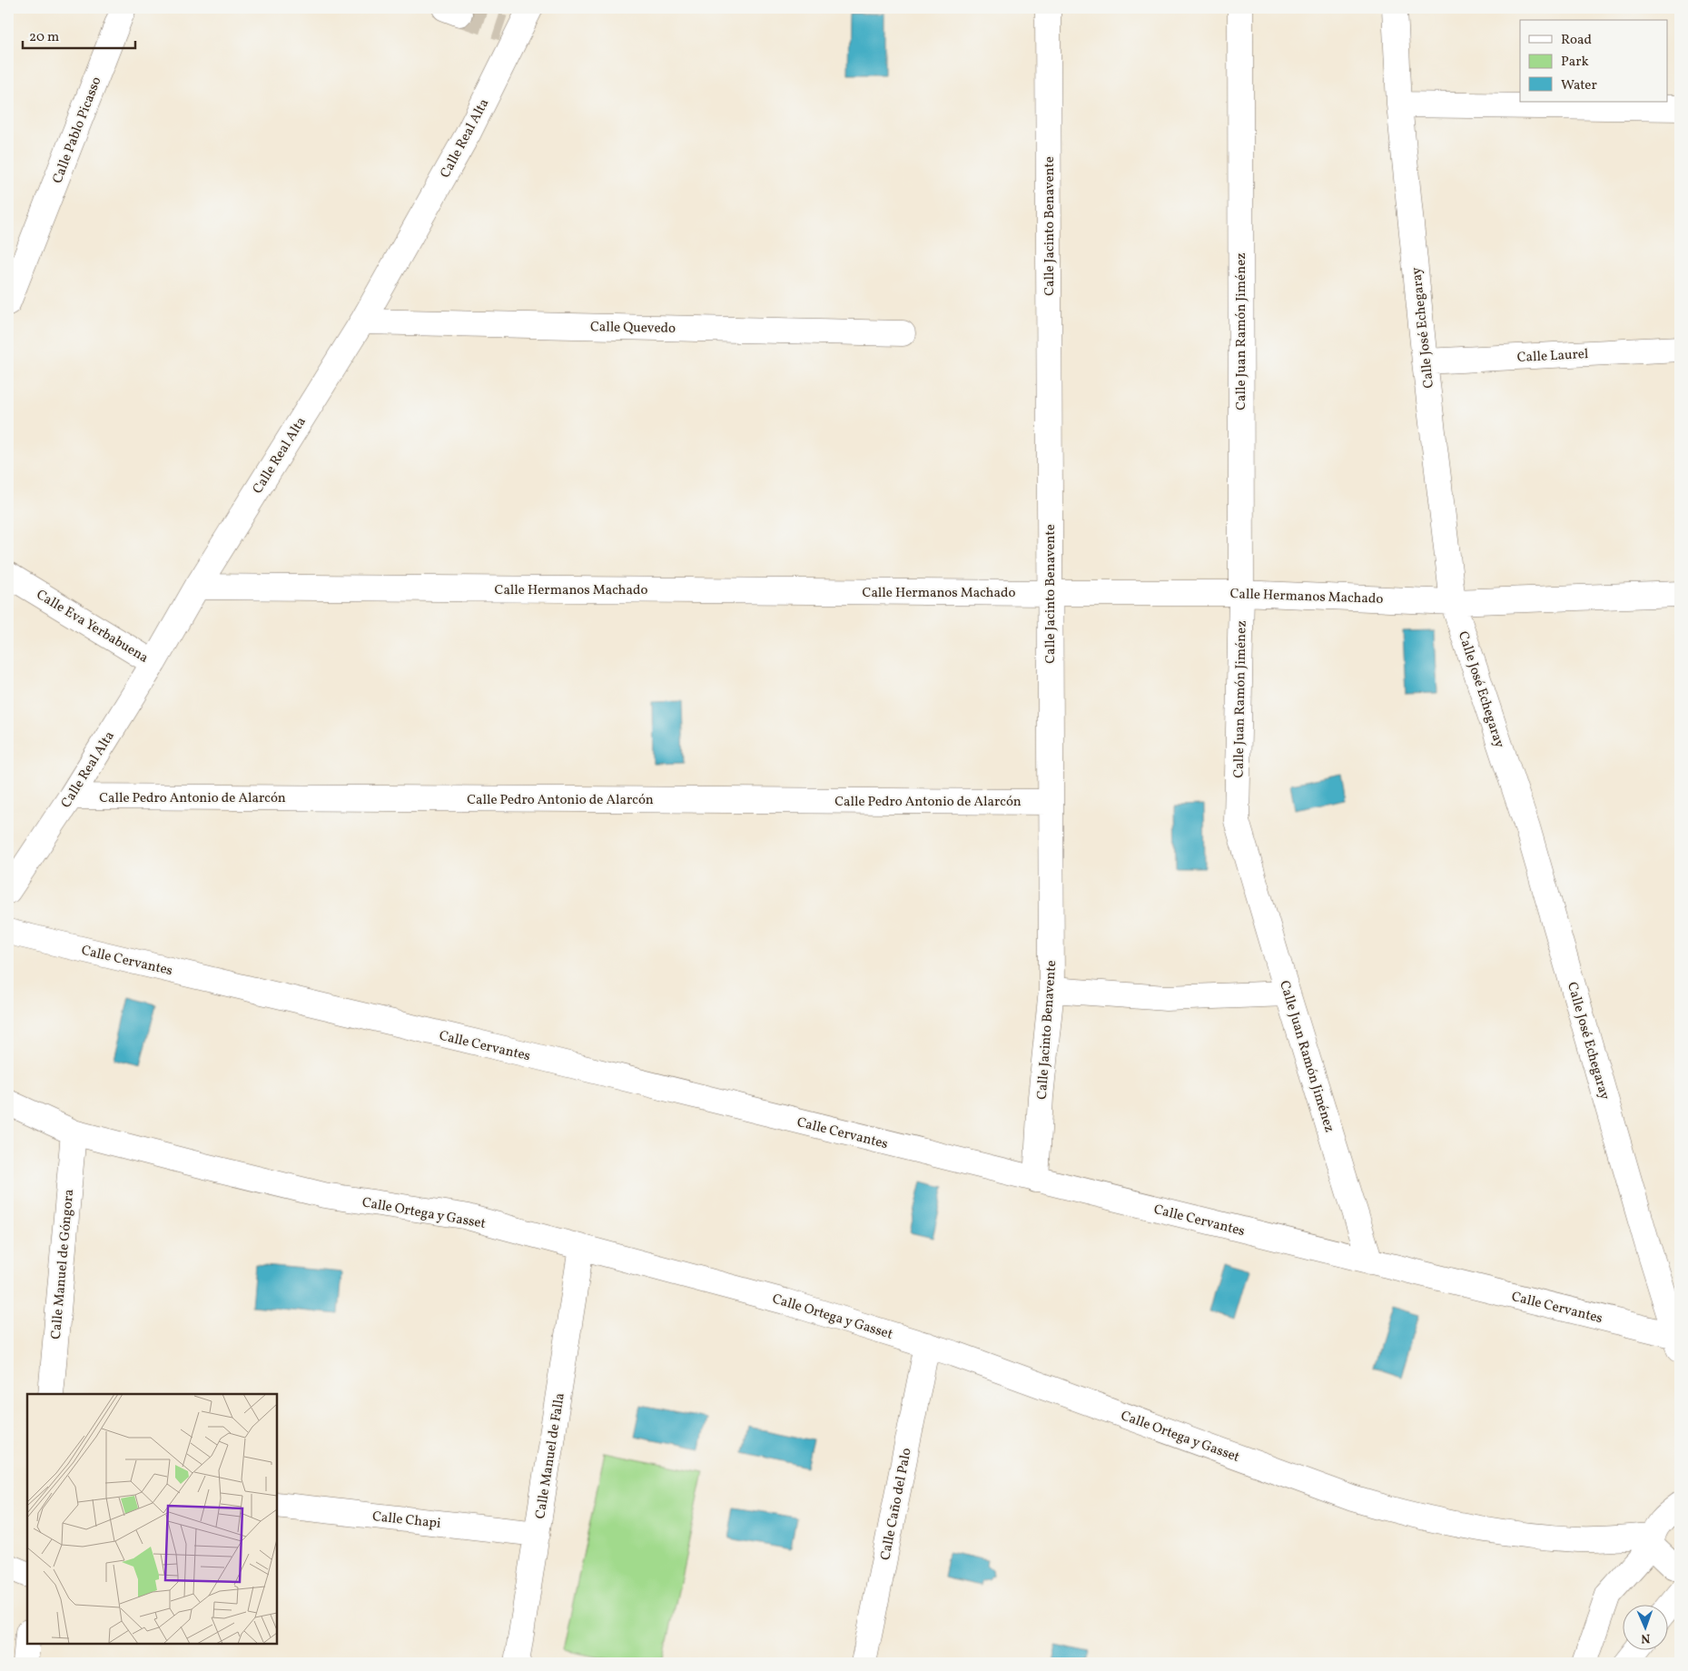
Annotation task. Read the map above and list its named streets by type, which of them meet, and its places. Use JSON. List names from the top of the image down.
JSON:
{
  "streets": {
    "street": [
      "Calle Pablo Picasso",
      "Calle Real Alta",
      "Calle Jacinto Benavente",
      "Calle Quevedo",
      "Calle José Echegaray",
      "Calle Juan Ramón Jiménez",
      "Calle Laurel",
      "Calle Hermanos Machado",
      "Calle Eva Yerbabuena",
      "Calle Pedro Antonio de Alarcón",
      "Calle Cervantes",
      "Calle Ortega y Gasset",
      "Calle Manuel de Góngora",
      "Calle Manuel de Falla",
      "Calle Caño del Palo",
      "Calle Chapi"
    ]
  },
  "crossings": [
    ["Calle Real Alta", "Calle Quevedo"],
    ["Calle Real Alta", "Calle Hermanos Machado"],
    ["Calle Real Alta", "Calle Eva Yerbabuena"],
    ["Calle Real Alta", "Calle Pedro Antonio de Alarcón"],
    ["Calle Jacinto Benavente", "Calle Hermanos Machado"],
    ["Calle Jacinto Benavente", "Calle Pedro Antonio de Alarcón"],
    ["Calle Jacinto Benavente", "Calle Cervantes"],
    ["Calle José Echegaray", "Calle Laurel"],
    ["Calle José Echegaray", "Calle Hermanos Machado"],
    ["Calle José Echegaray", "Calle Cervantes"],
    ["Calle Juan Ramón Jiménez", "Calle Hermanos Machado"],
    ["Calle Juan Ramón Jiménez", "Calle Cervantes"],
    ["Calle Ortega y Gasset", "Calle Manuel de Góngora"],
    ["Calle Ortega y Gasset", "Calle Manuel de Falla"],
    ["Calle Ortega y Gasset", "Calle Caño del Palo"],
    ["Calle Manuel de Falla", "Calle Chapi"]
  ],
  "legend": ["Road", "Park", "Water"],
  "scale_bar": "20 m",
  "north": "bottom"
}
